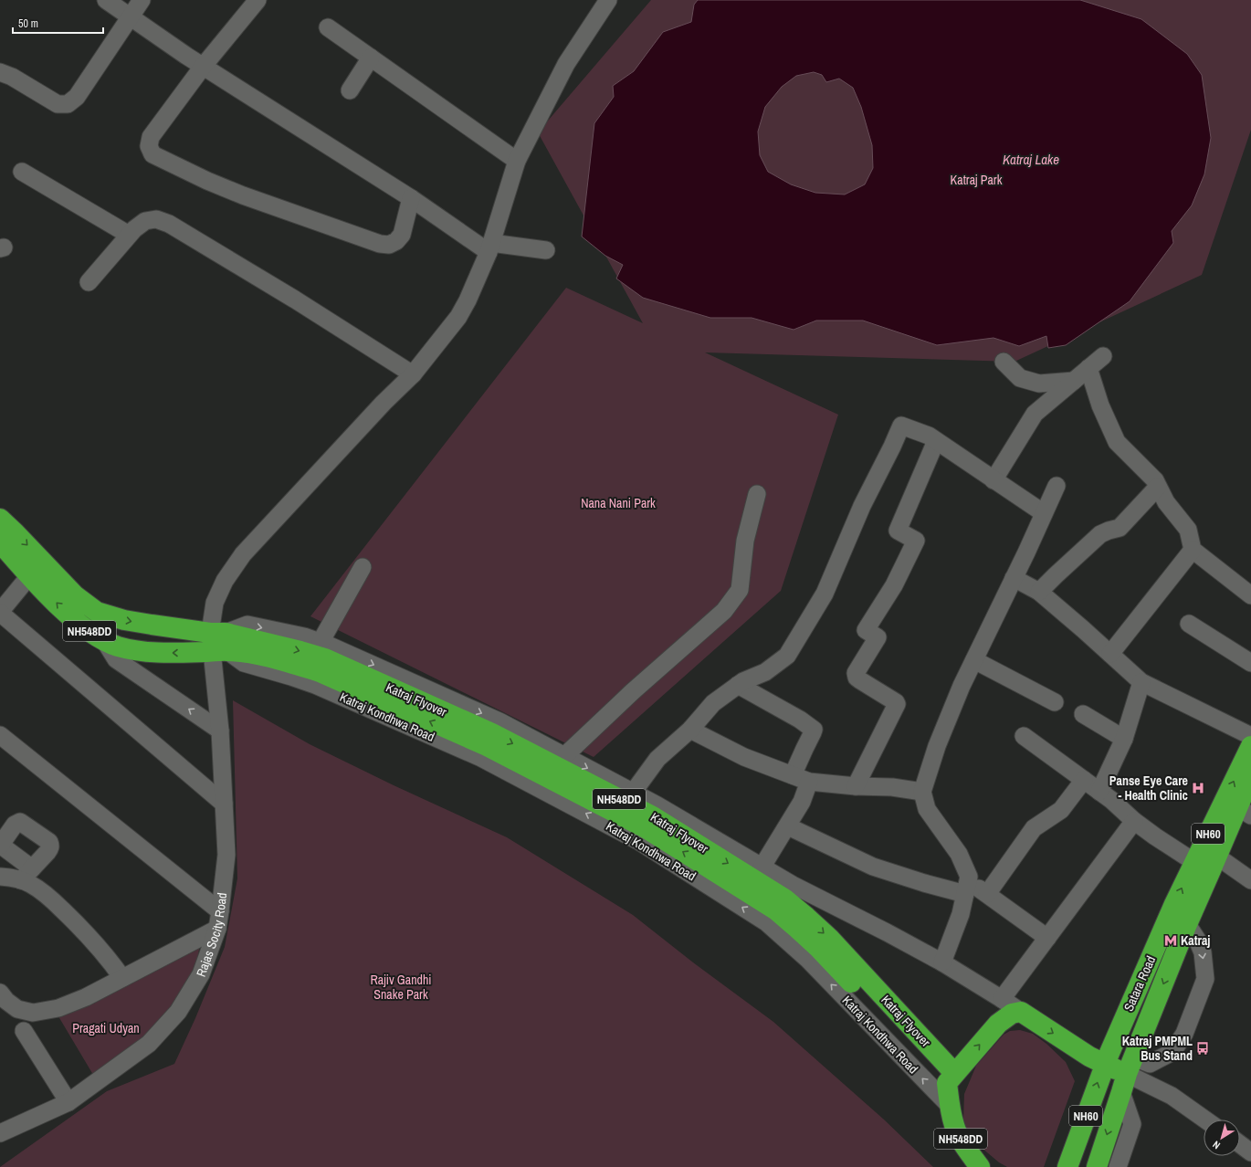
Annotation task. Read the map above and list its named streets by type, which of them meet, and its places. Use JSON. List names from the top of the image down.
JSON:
{
  "streets": {
    "highway": [
      "NH548DD",
      "Katraj Flyover",
      "NH60",
      "Satara Road"
    ],
    "street": ["Katraj Kondhwa Road", "Rajas Socity Road"]
  },
  "crossings": [
    ["NH548DD", "Katraj Flyover"],
    ["NH548DD", "Katraj Kondhwa Road"],
    ["NH548DD", "Rajas Socity Road"],
    ["Katraj Flyover", "Katraj Kondhwa Road"],
    ["Katraj Flyover", "Rajas Socity Road"],
    ["Katraj Kondhwa Road", "Rajas Socity Road"],
    ["NH60", "Satara Road"]
  ],
  "water": ["Katraj Lake"],
  "parks": [
    "Katraj Park",
    "Nana Nani Park",
    "Rajiv Gandhi Snake Park",
    "Pragati Udyan"
  ],
  "places": {
    "hospital": ["Panse Eye Care - Health Clinic"],
    "metro station": ["Katraj"],
    "bus stop": ["Katraj PMPML Bus Stand"]
  },
  "scale_bar": "50 m",
  "north": "bottom left"
}
